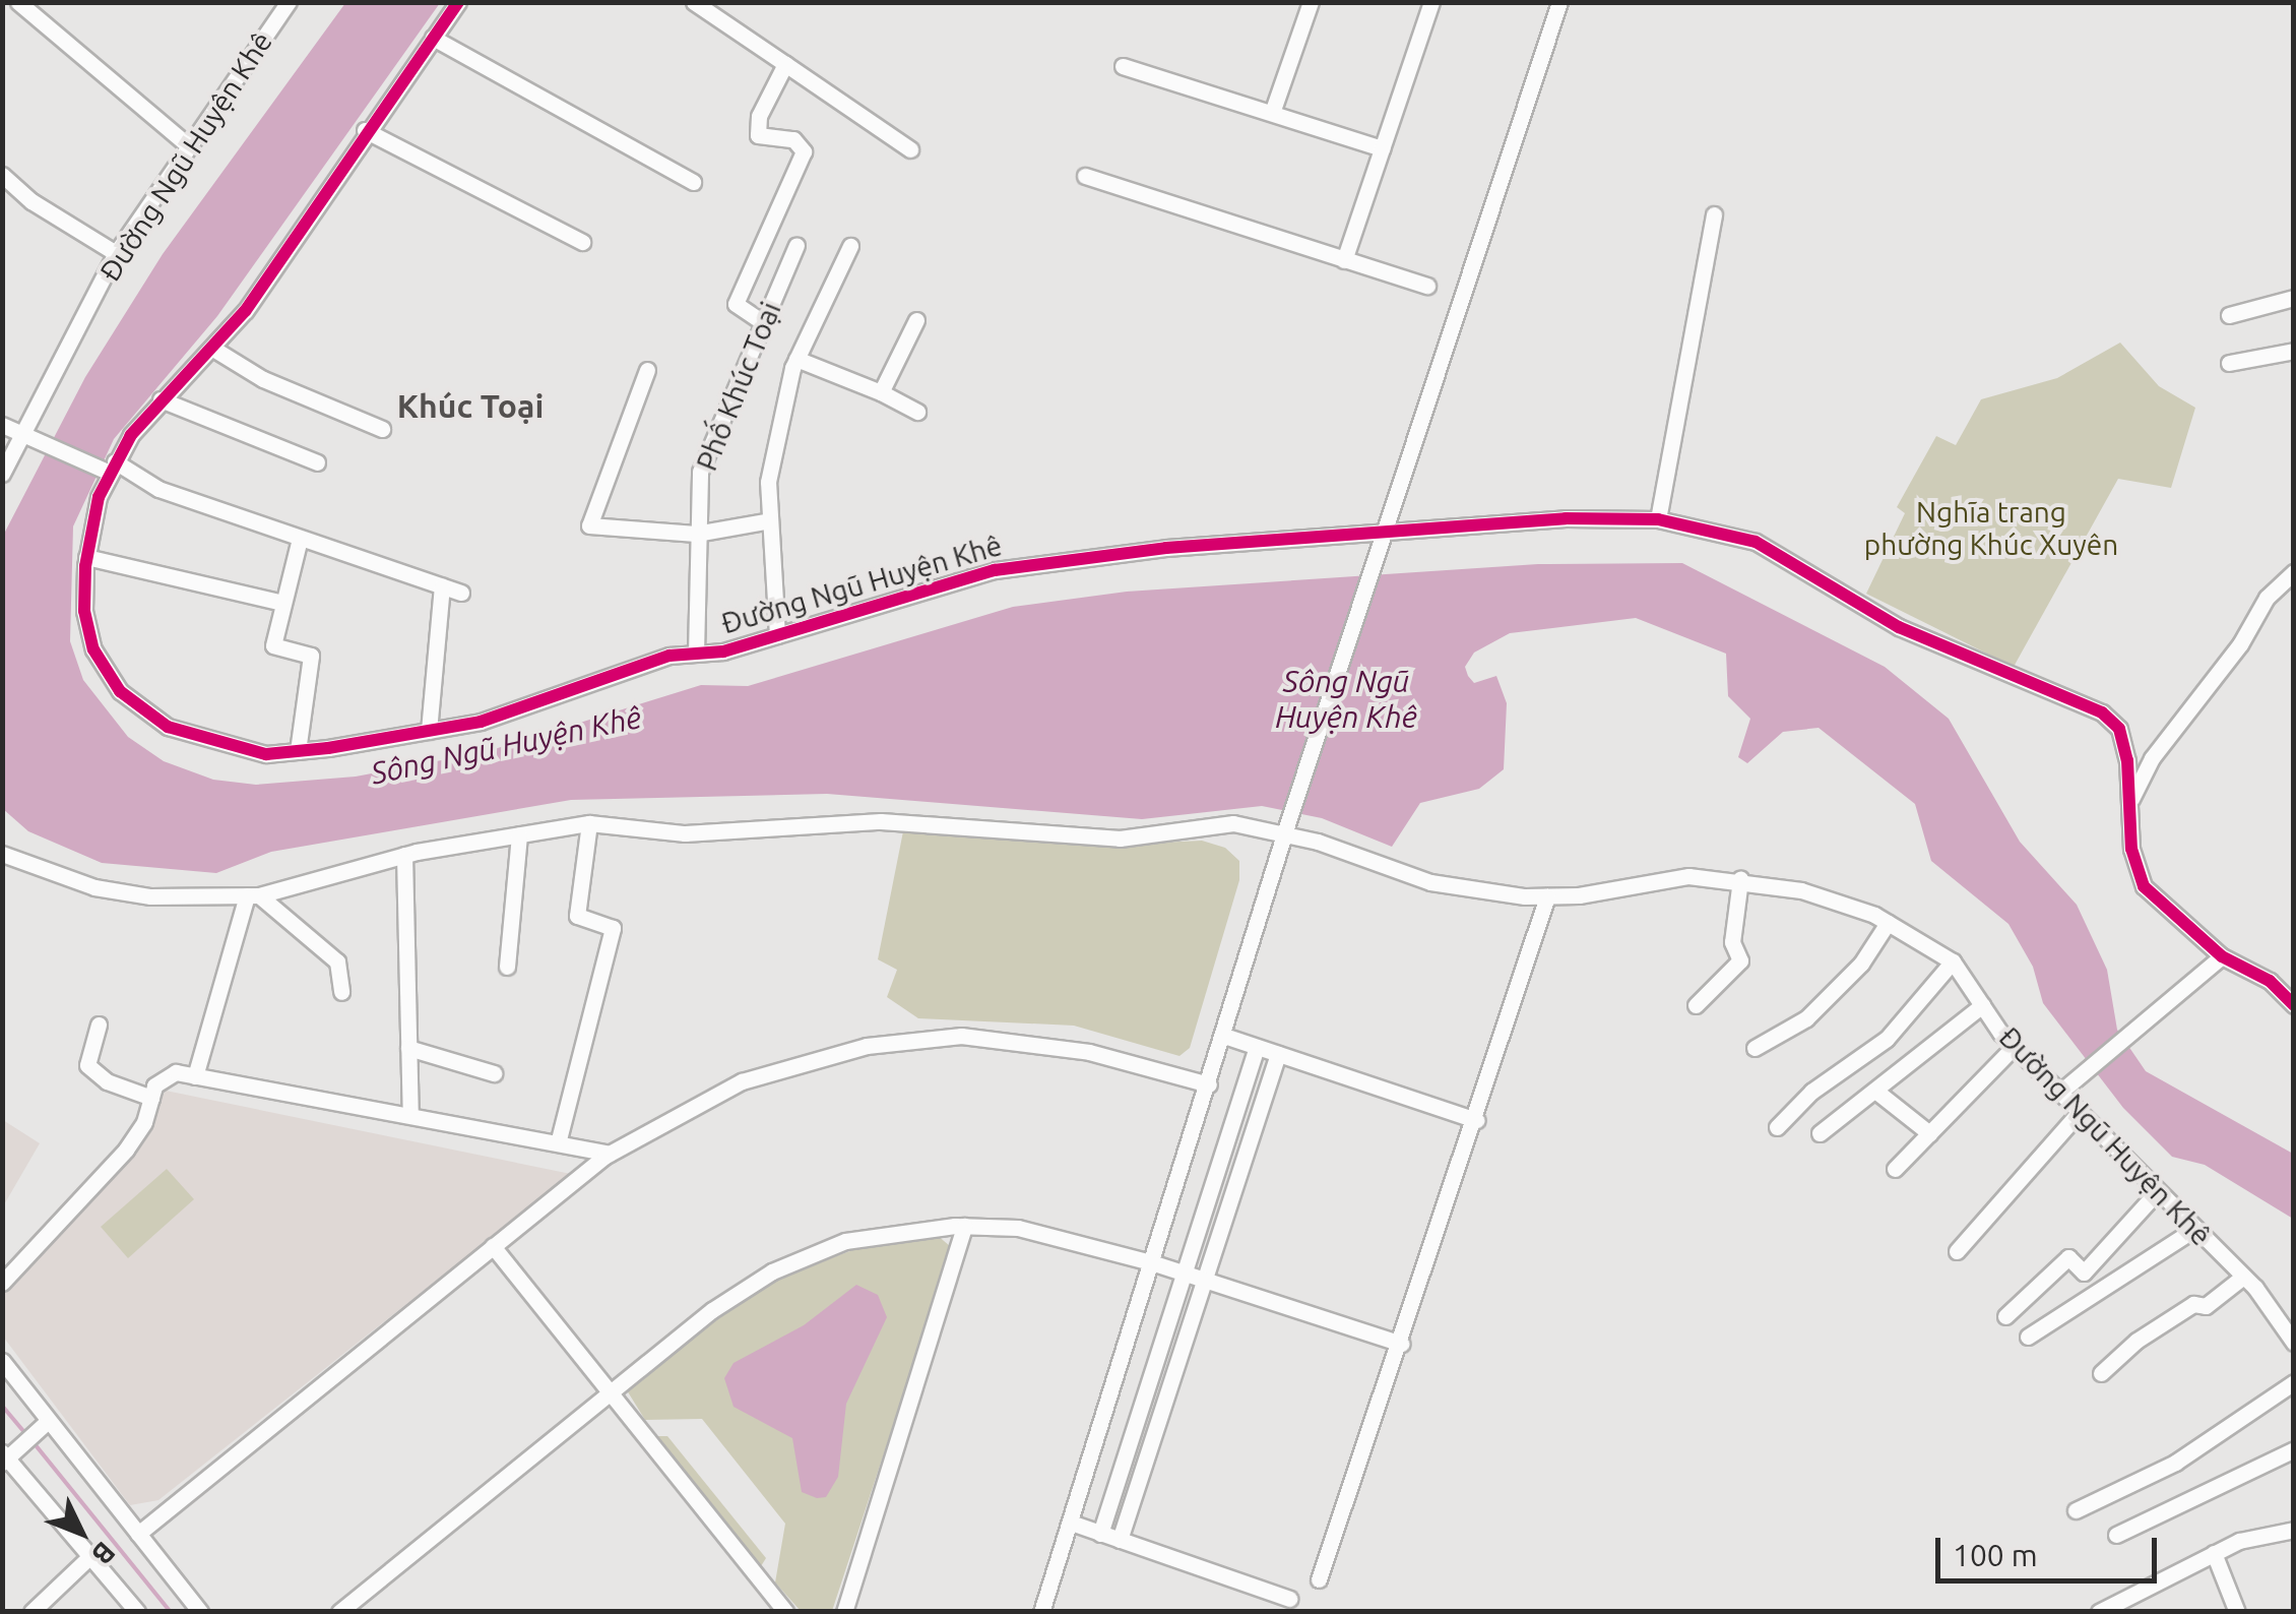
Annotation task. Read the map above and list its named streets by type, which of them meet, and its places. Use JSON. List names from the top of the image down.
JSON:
{
  "streets": {
    "street": ["Đường Ngũ Huyện Khê", "Phố Khúc Toại"]
  },
  "crossings": [
    ["Đường Ngũ Huyện Khê", "Phố Khúc Toại"]
  ],
  "districts": ["Khúc Toại"],
  "water": ["Sông Ngũ Huyện Khê"],
  "parks": ["Nghĩa trang phường Khúc Xuyên"],
  "scale_bar": "100 m",
  "north": "bottom right"
}
